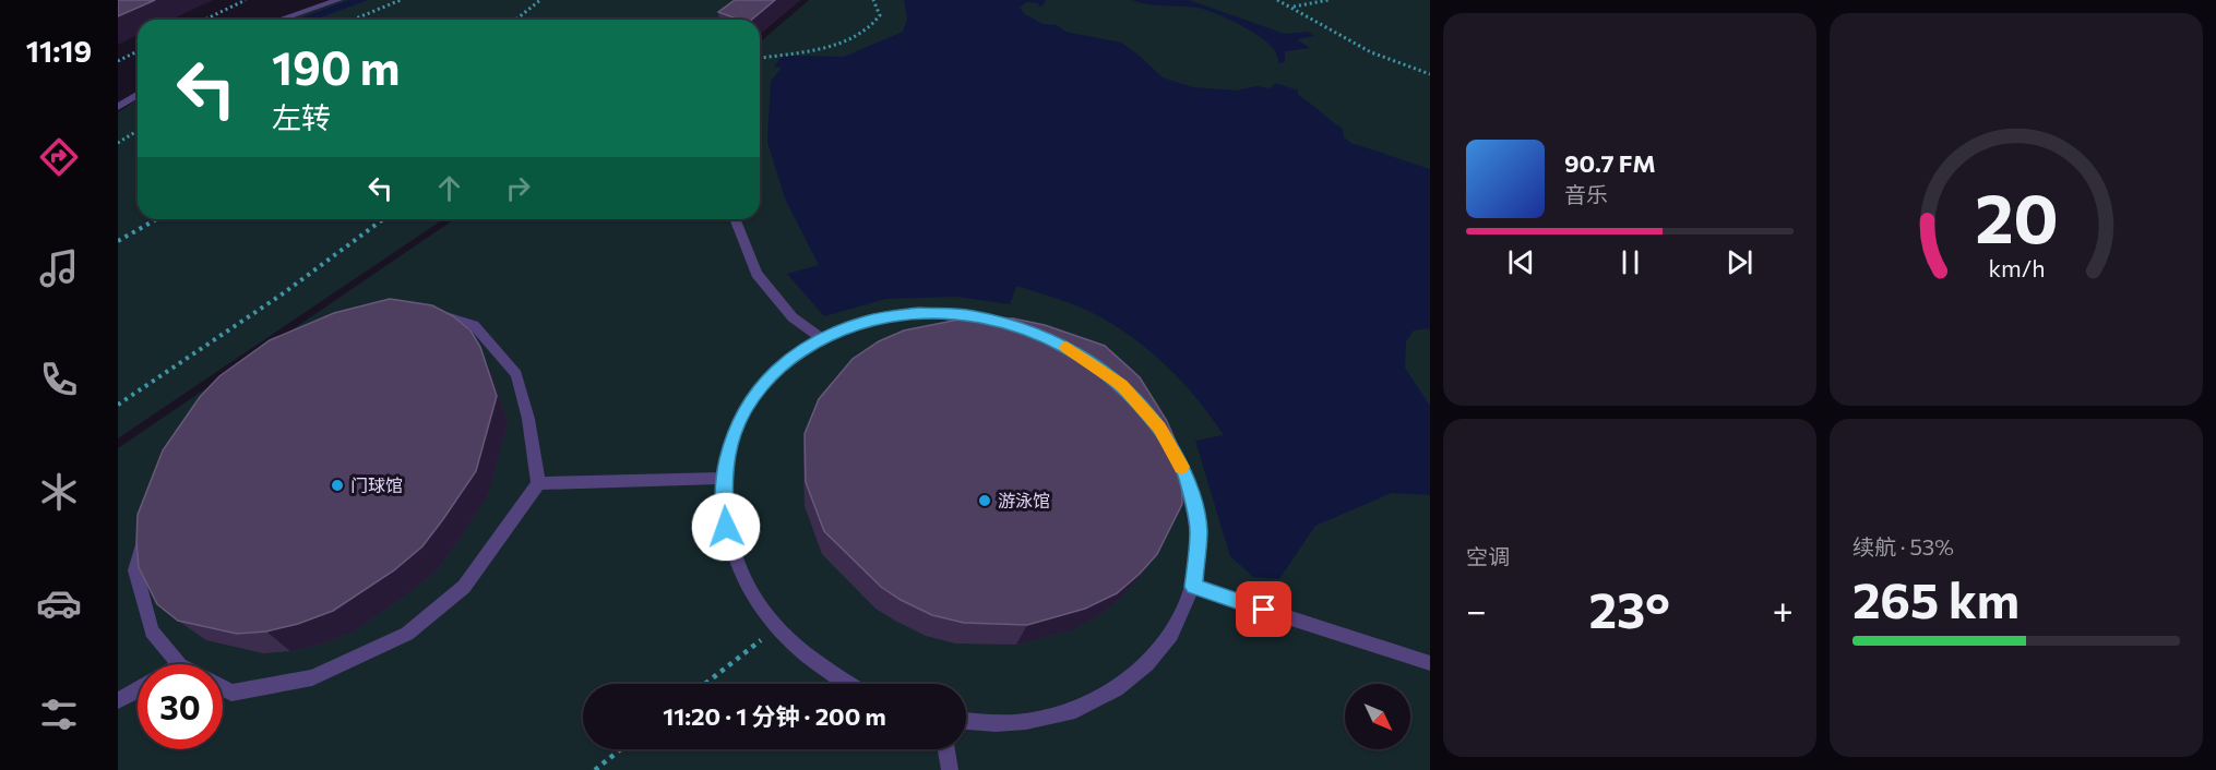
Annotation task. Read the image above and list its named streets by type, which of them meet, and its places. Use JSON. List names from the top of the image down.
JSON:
{
  "places": ["门球馆", "游泳馆"],
  "north": "bottom right",
  "page": {
    "tabs": "11:19",
    "turn": ["190 m", "左转"],
    "song": ["90.7 FM", "音乐"],
    "tile": [
      "空调",
      ["续航 · 53%", "265 km"]
    ],
    "heat": ["−", "23°", "+"],
    "limit": "30",
    "trip": "11:20 · 1 分钟 · 200 m",
    "gauge": ["20", "km/h"]
  }
}
